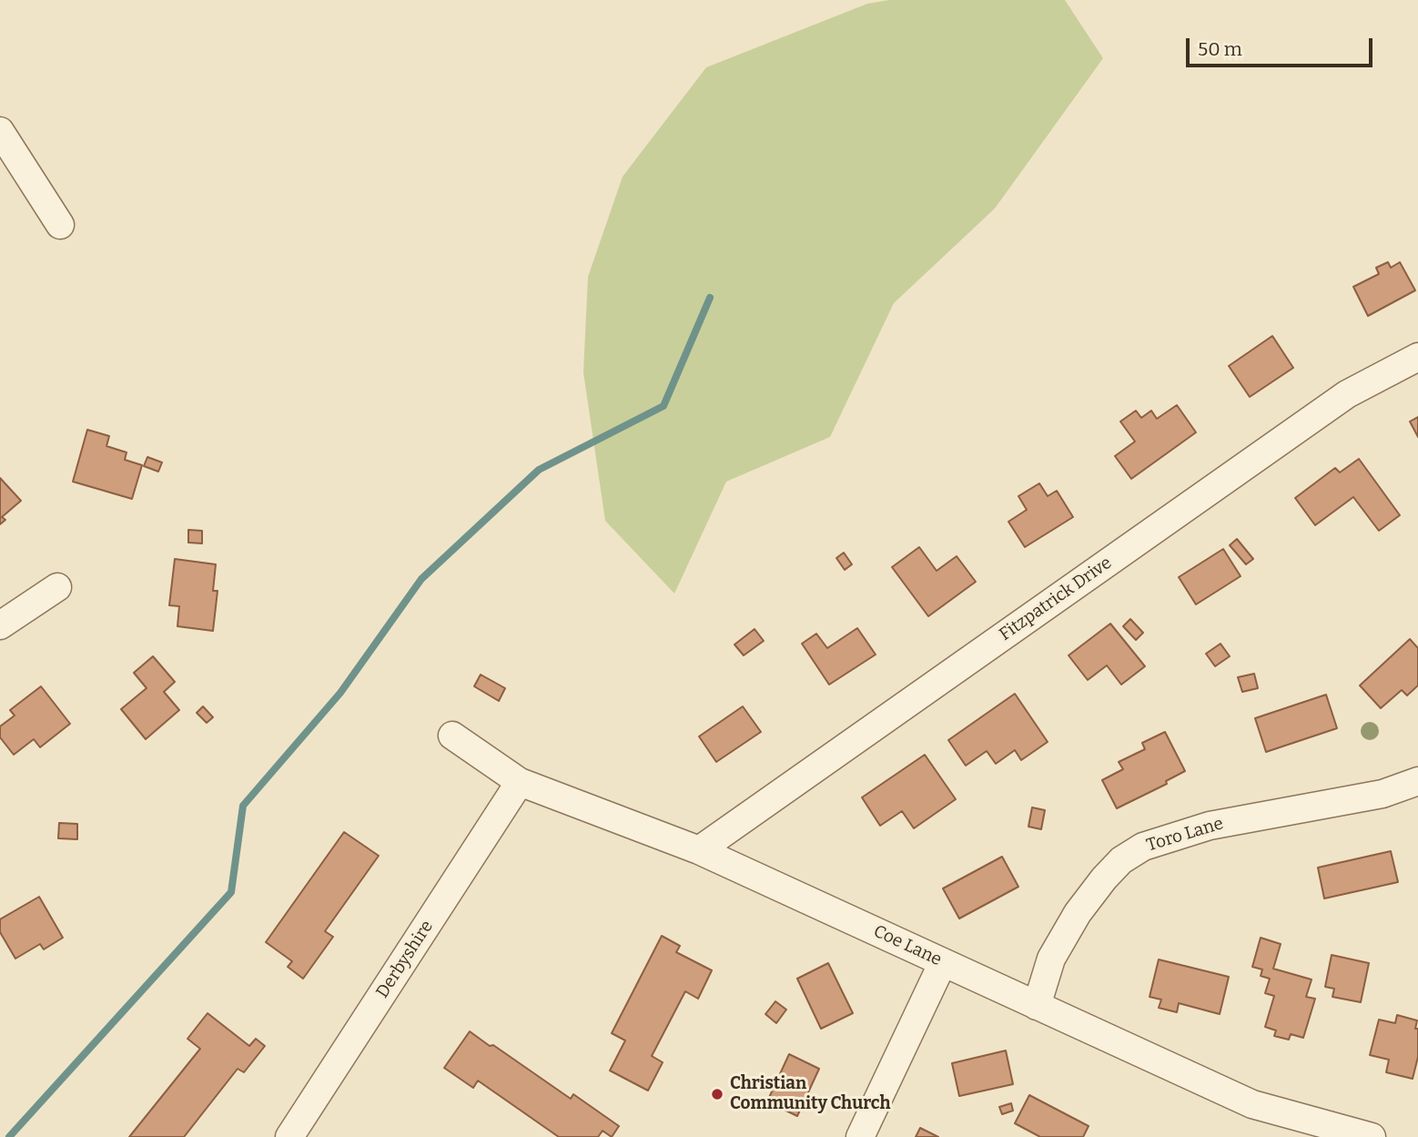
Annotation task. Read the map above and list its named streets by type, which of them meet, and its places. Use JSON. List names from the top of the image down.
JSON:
{
  "streets": {
    "street": [
      "Fitzpatrick Drive",
      "Toro Lane",
      "Coe Lane",
      "Derbyshire"
    ]
  },
  "crossings": [
    ["Fitzpatrick Drive", "Coe Lane"],
    ["Toro Lane", "Coe Lane"],
    ["Coe Lane", "Derbyshire"]
  ],
  "places": ["Christian Community Church"],
  "scale_bar": "50 m"
}
